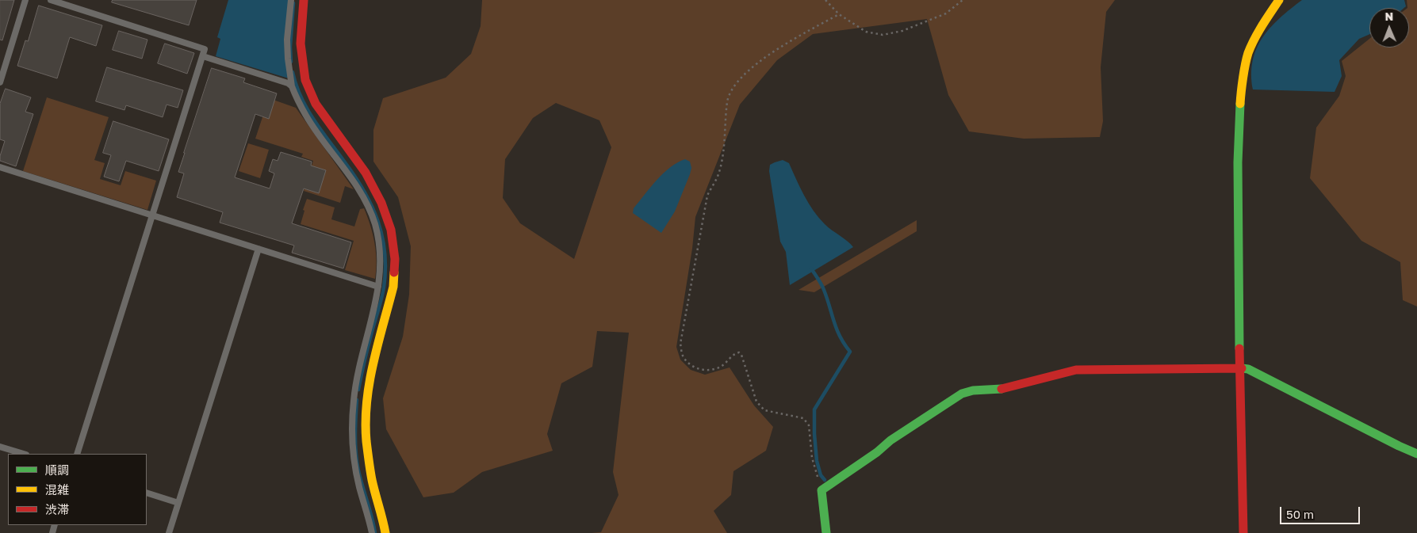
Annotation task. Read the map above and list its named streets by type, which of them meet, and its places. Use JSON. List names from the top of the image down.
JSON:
{
  "legend": ["順調", "混雑", "渋滞"],
  "scale_bar": "50 m",
  "north": "top"
}
